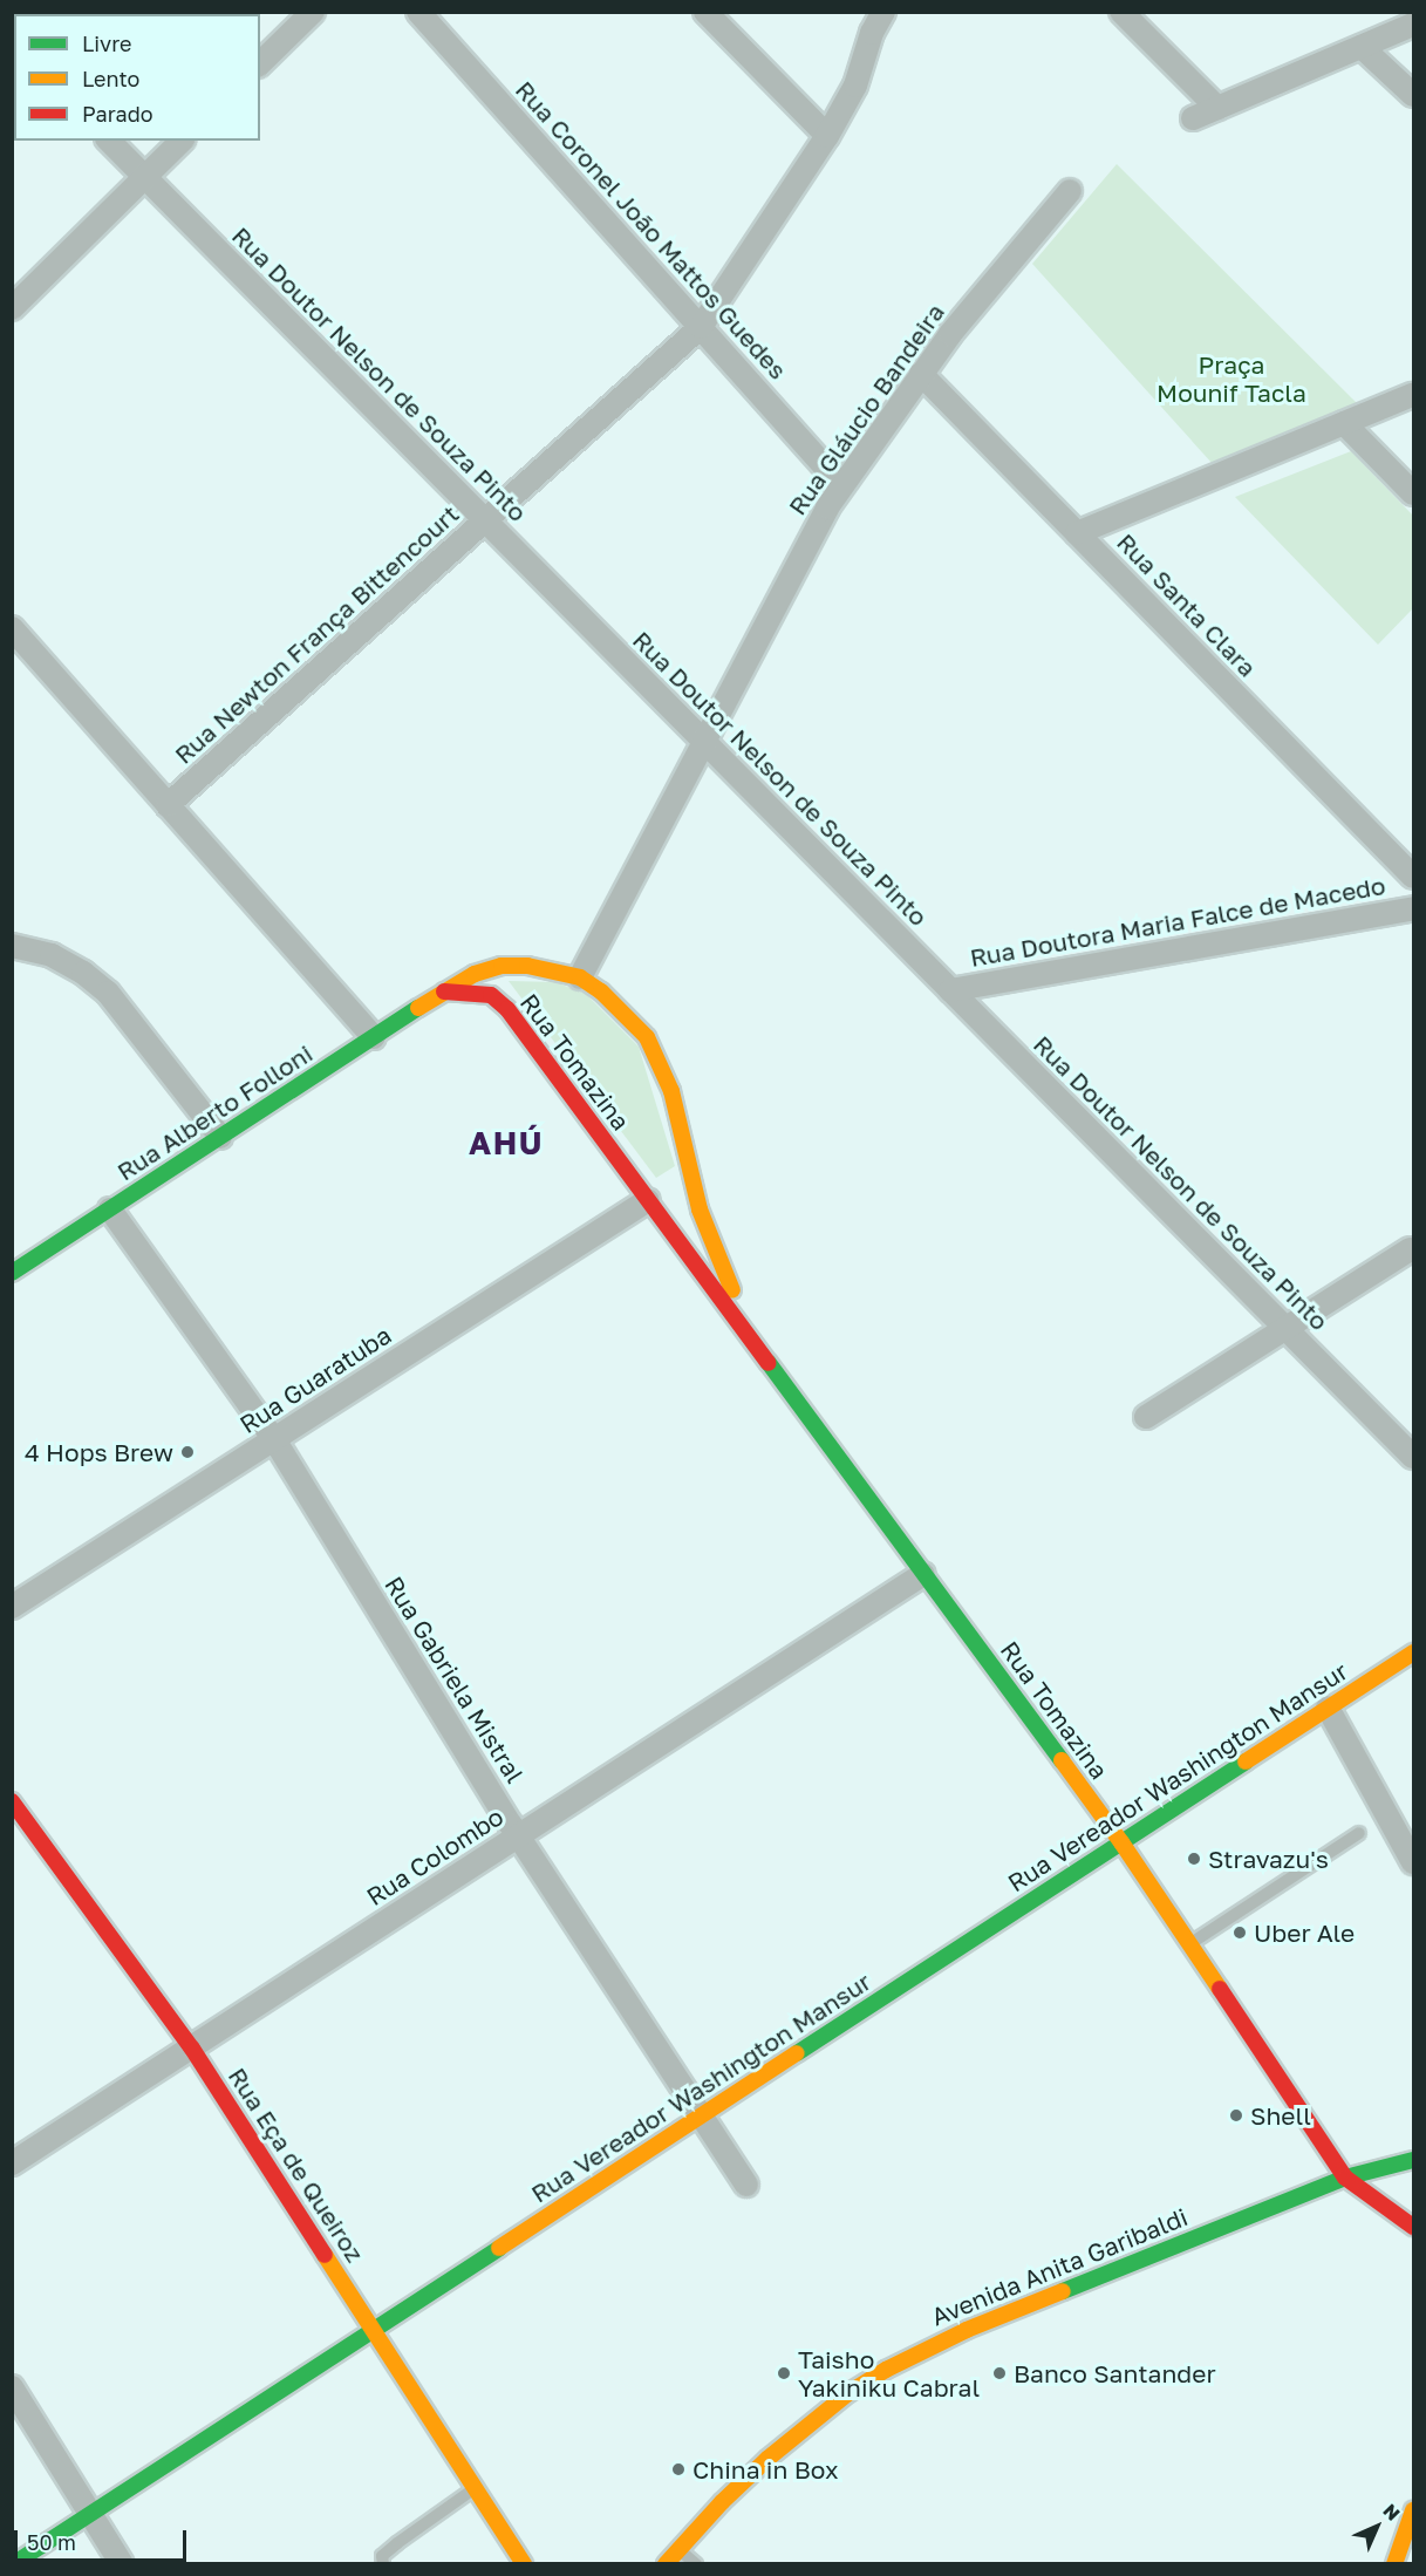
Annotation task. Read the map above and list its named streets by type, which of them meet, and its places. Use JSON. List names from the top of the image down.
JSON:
{
  "streets": {
    "main road": [
      "Rua Tomazina",
      "Rua Alberto Folloni",
      "Rua Vereador Washington Mansur",
      "Rua Eça de Queiroz",
      "Avenida Anita Garibaldi"
    ],
    "street": [
      "Rua Coronel João Mattos Guedes",
      "Rua Doutor Nelson de Souza Pinto",
      "Rua Gláucio Bandeira",
      "Rua Santa Clara",
      "Rua Newton França Bittencourt",
      "Rua Doutora Maria Falce de Macedo",
      "Rua Guaratuba",
      "Rua Gabriela Mistral",
      "Rua Colombo"
    ]
  },
  "crossings": [
    ["Rua Coronel João Mattos Guedes", "Rua Gláucio Bandeira"],
    ["Rua Coronel João Mattos Guedes", "Rua Newton França Bittencourt"],
    ["Rua Doutor Nelson de Souza Pinto", "Rua Gláucio Bandeira"],
    ["Rua Doutor Nelson de Souza Pinto", "Rua Newton França Bittencourt"],
    ["Rua Doutor Nelson de Souza Pinto", "Rua Doutora Maria Falce de Macedo"],
    ["Rua Gláucio Bandeira", "Rua Santa Clara"],
    ["Rua Gláucio Bandeira", "Rua Tomazina"],
    ["Rua Tomazina", "Rua Alberto Folloni"],
    ["Rua Tomazina", "Rua Guaratuba"],
    ["Rua Tomazina", "Rua Vereador Washington Mansur"],
    ["Rua Tomazina", "Rua Colombo"],
    ["Rua Tomazina", "Avenida Anita Garibaldi"],
    ["Rua Alberto Folloni", "Rua Gabriela Mistral"],
    ["Rua Guaratuba", "Rua Gabriela Mistral"],
    ["Rua Gabriela Mistral", "Rua Vereador Washington Mansur"],
    ["Rua Gabriela Mistral", "Rua Colombo"],
    ["Rua Vereador Washington Mansur", "Rua Eça de Queiroz"],
    ["Rua Colombo", "Rua Eça de Queiroz"]
  ],
  "districts": ["AHÚ"],
  "parks": ["Praça Mounif Tacla"],
  "places": [
    "4 Hops Brew",
    "Stravazu's",
    "Uber Ale",
    "Shell",
    "Taisho Yakiniku Cabral",
    "Banco Santander",
    "China in Box"
  ],
  "legend": ["Livre", "Lento", "Parado"],
  "scale_bar": "50 m",
  "north": "top right"
}
